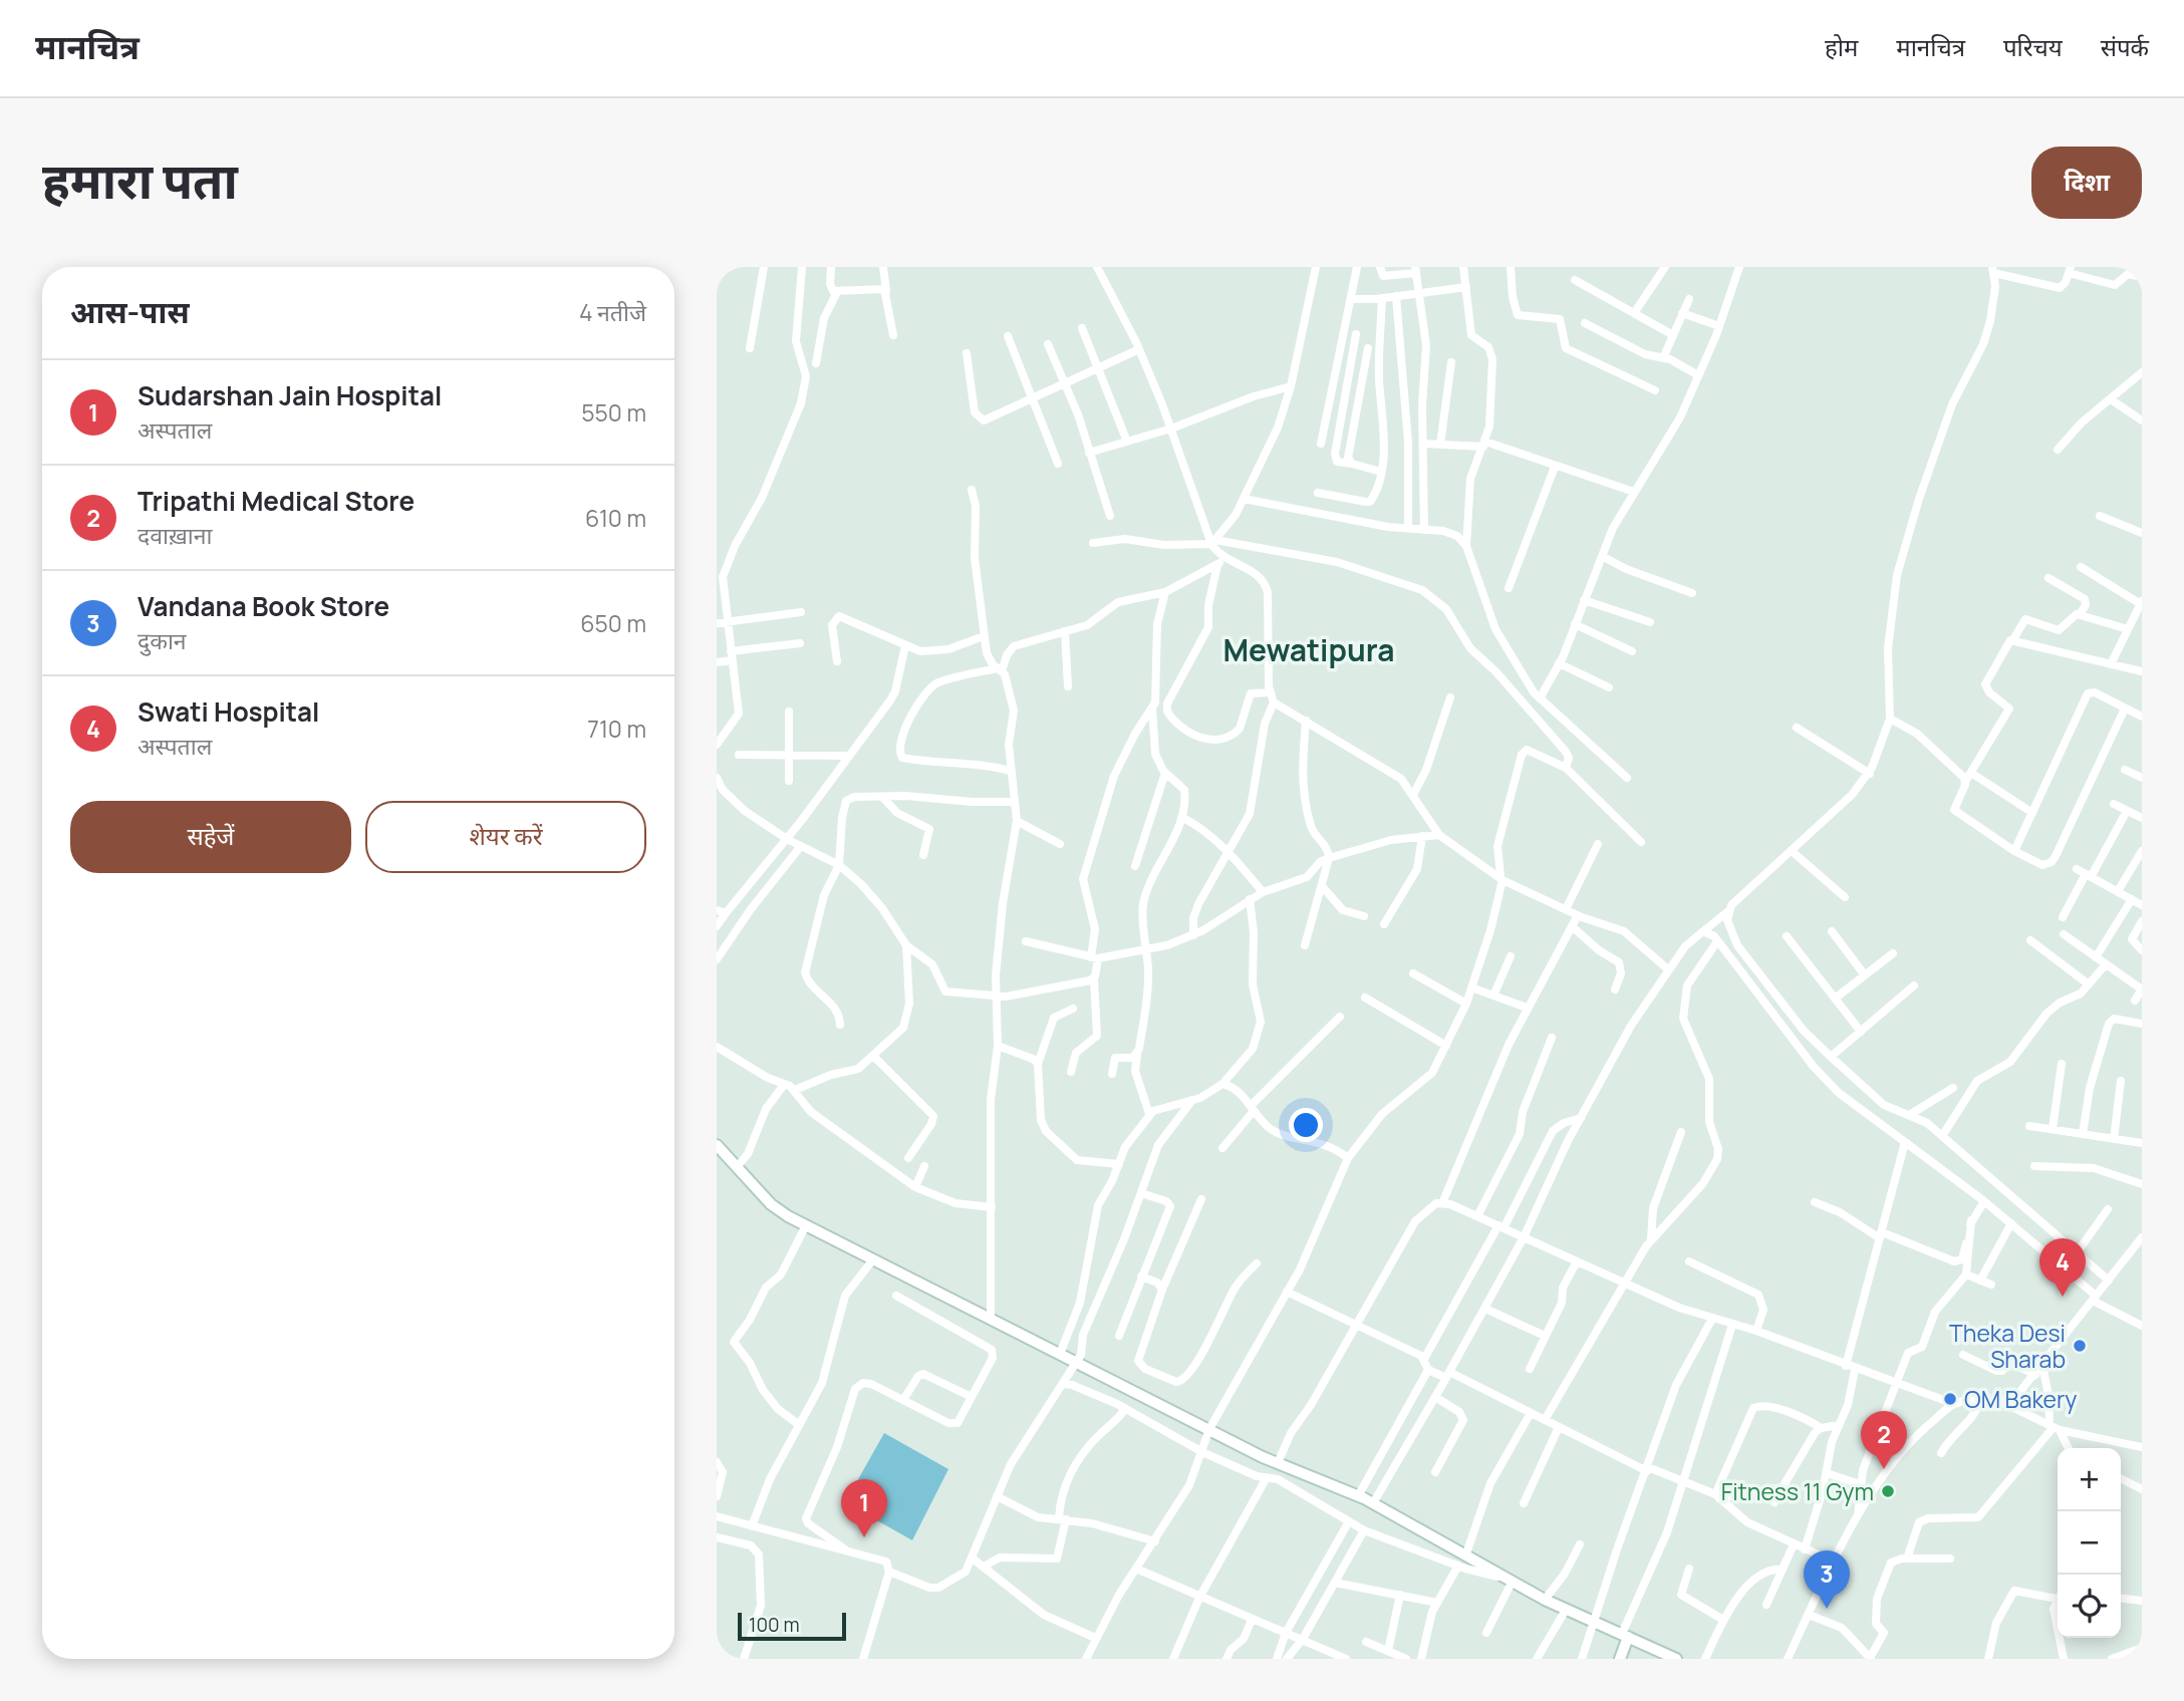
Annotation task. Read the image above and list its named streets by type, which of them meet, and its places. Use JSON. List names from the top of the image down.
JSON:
{
  "districts": ["Mewatipura"],
  "places": ["Theka Desi Sharab", "OM Bakery", "Fitness 11 Gym"],
  "scale_bar": "100 m",
  "page": {
    "header": "मानचित्र",
    "nav": [
      "होम",
      "मानचित्र",
      "परिचय",
      "संपर्क"
    ],
    "title": "हमारा पता",
    "buttons": [
      "दिशा",
      ["सहेजें", "शेयर करें"]
    ],
    "heading": ["आस-पास", "4 नतीजे"],
    "list": [
      {
        "mark": "1",
        "name": "Sudarshan Jain Hospital",
        "note": "अस्पताल",
        "value": "550 m"
      },
      {
        "mark": "2",
        "name": "Tripathi Medical Store",
        "note": "दवाख़ाना",
        "value": "610 m"
      },
      {
        "mark": "3",
        "name": "Vandana Book Store",
        "note": "दुकान",
        "value": "650 m"
      },
      {
        "mark": "4",
        "name": "Swati Hospital",
        "note": "अस्पताल",
        "value": "710 m"
      }
    ],
    "pins": [
      "4",
      "2",
      "1",
      "3"
    ],
    "map_buttons": ["+", "−"],
    "scale": "100 m"
  }
}
